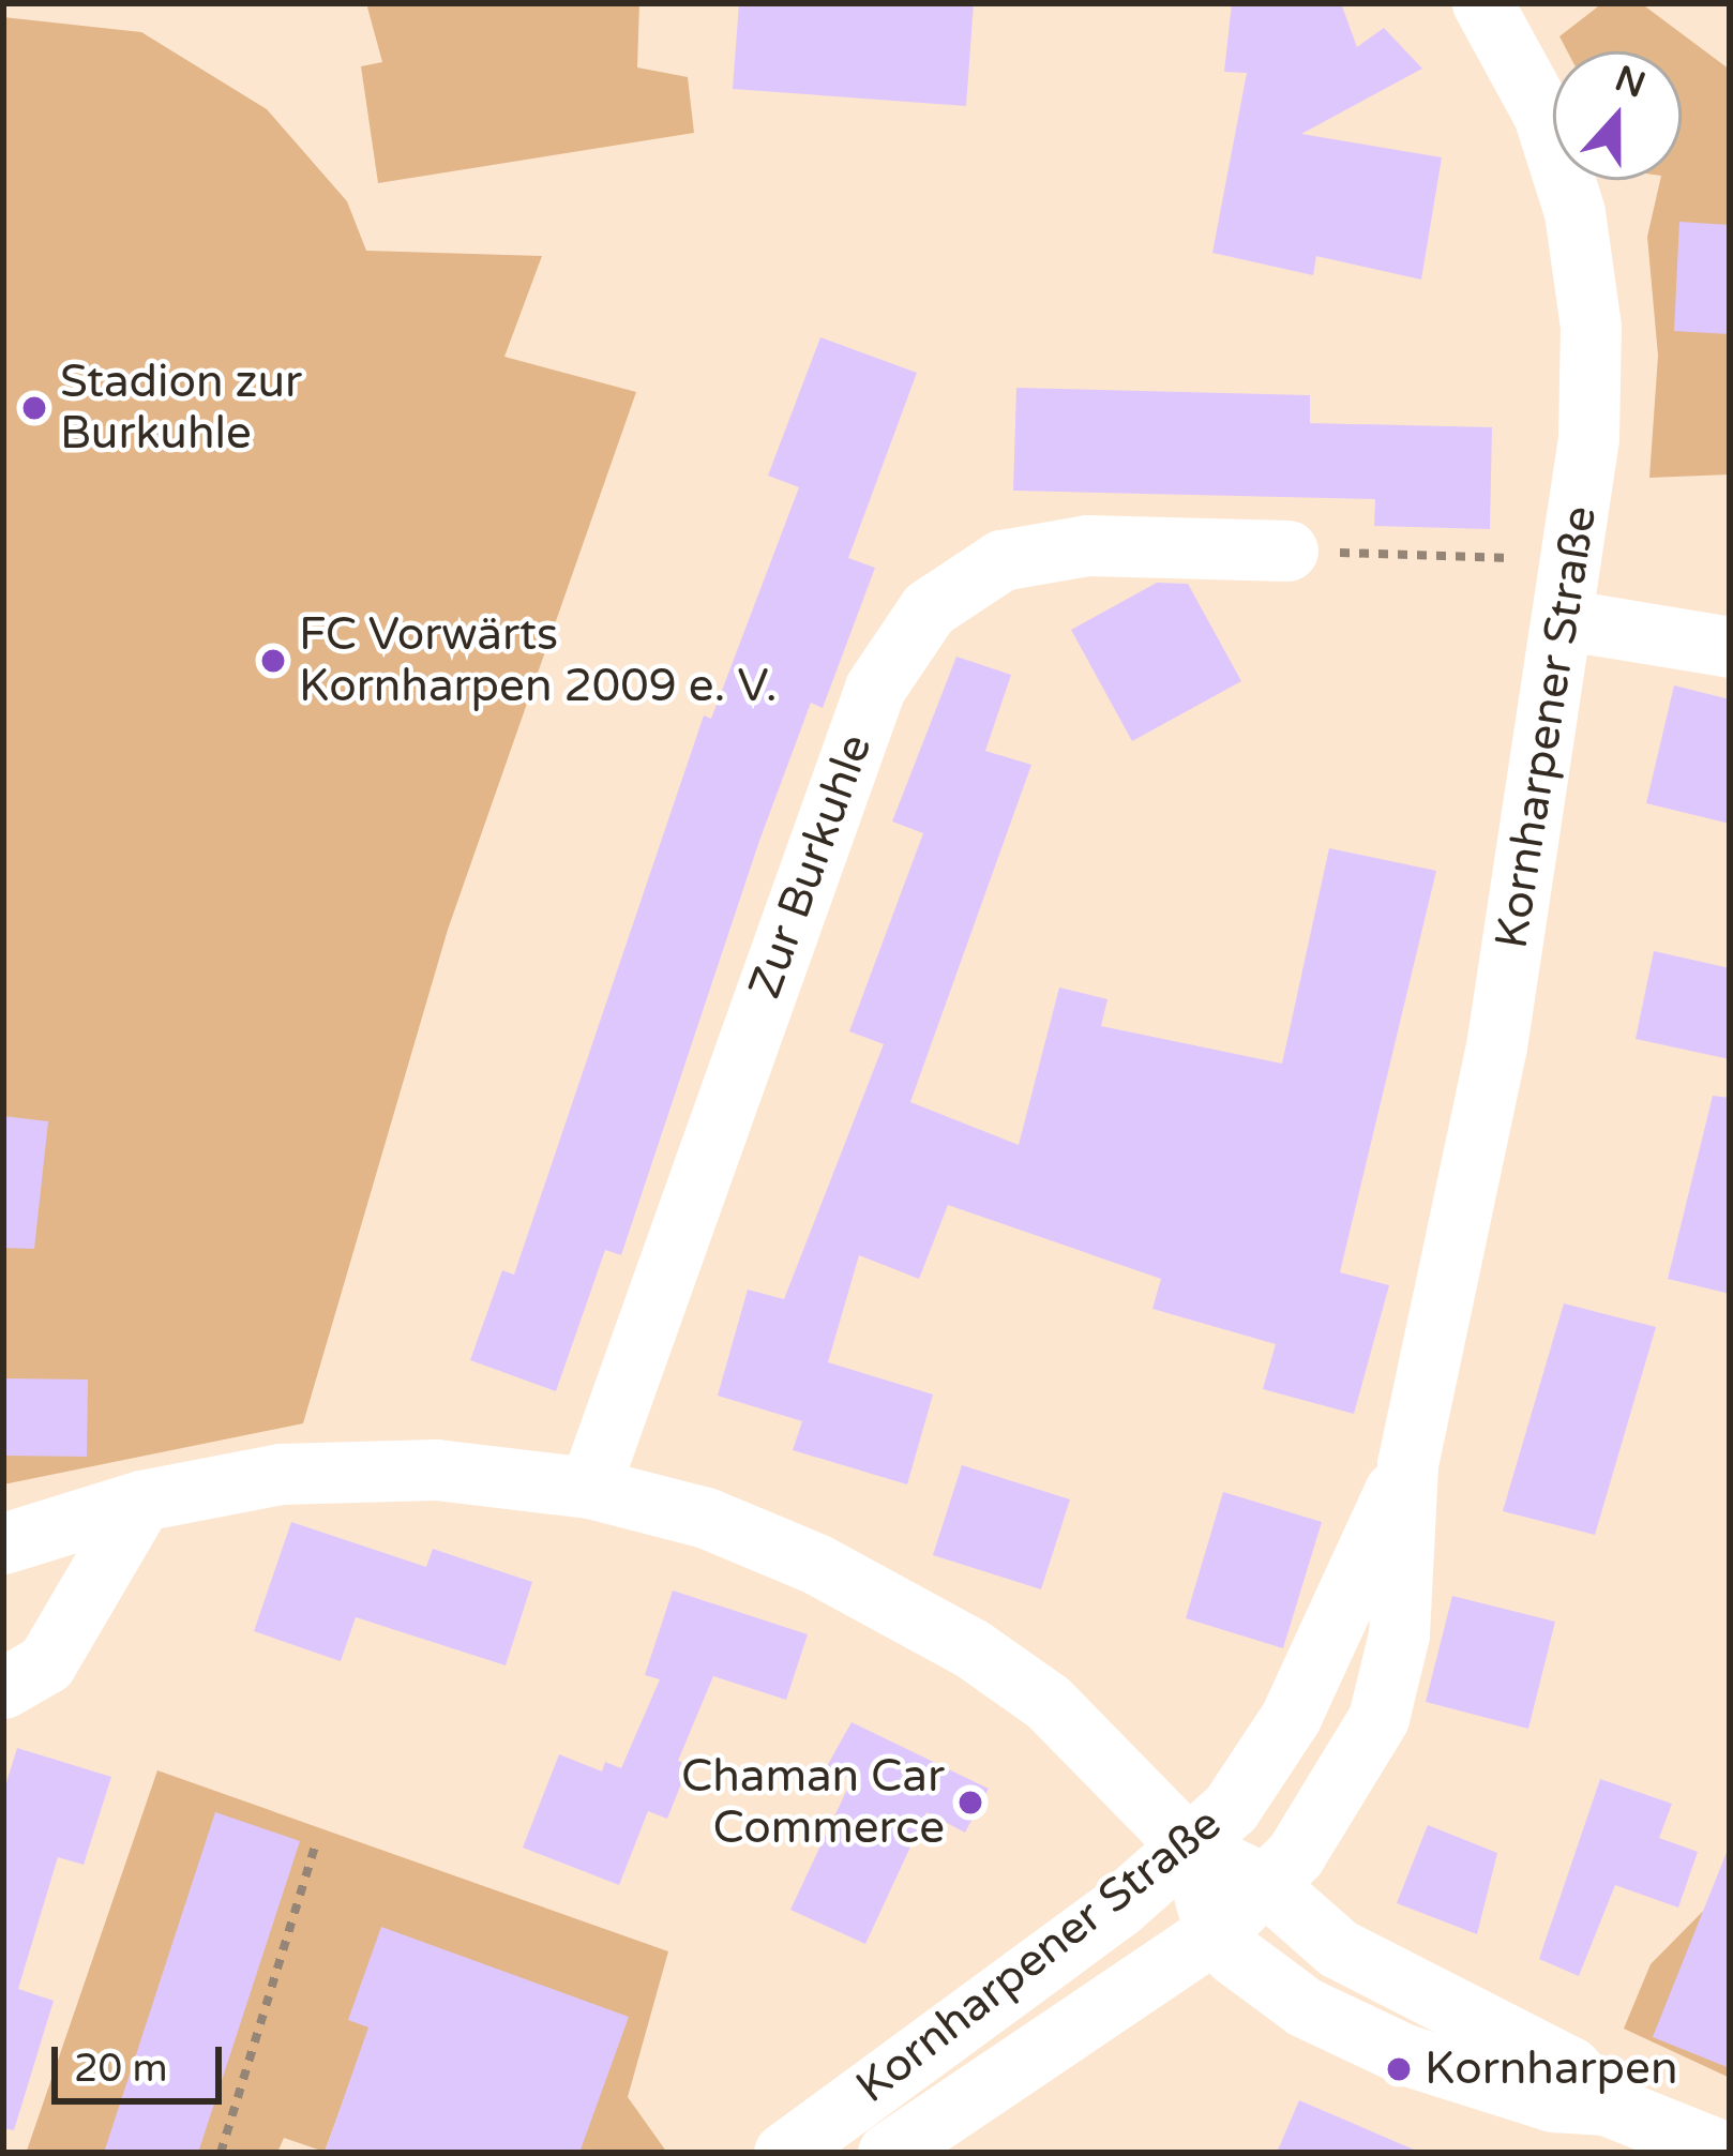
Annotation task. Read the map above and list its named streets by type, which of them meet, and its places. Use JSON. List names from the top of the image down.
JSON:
{
  "streets": {
    "street": ["Kornharpener Straße", "Zur Burkuhle"]
  },
  "places": [
    "Stadion zur Burkuhle",
    "FC Vorwärts Kornharpen 2009 e. V.",
    "Chaman Car Commerce",
    "Kornharpen"
  ],
  "scale_bar": "20 m",
  "north": "top"
}
